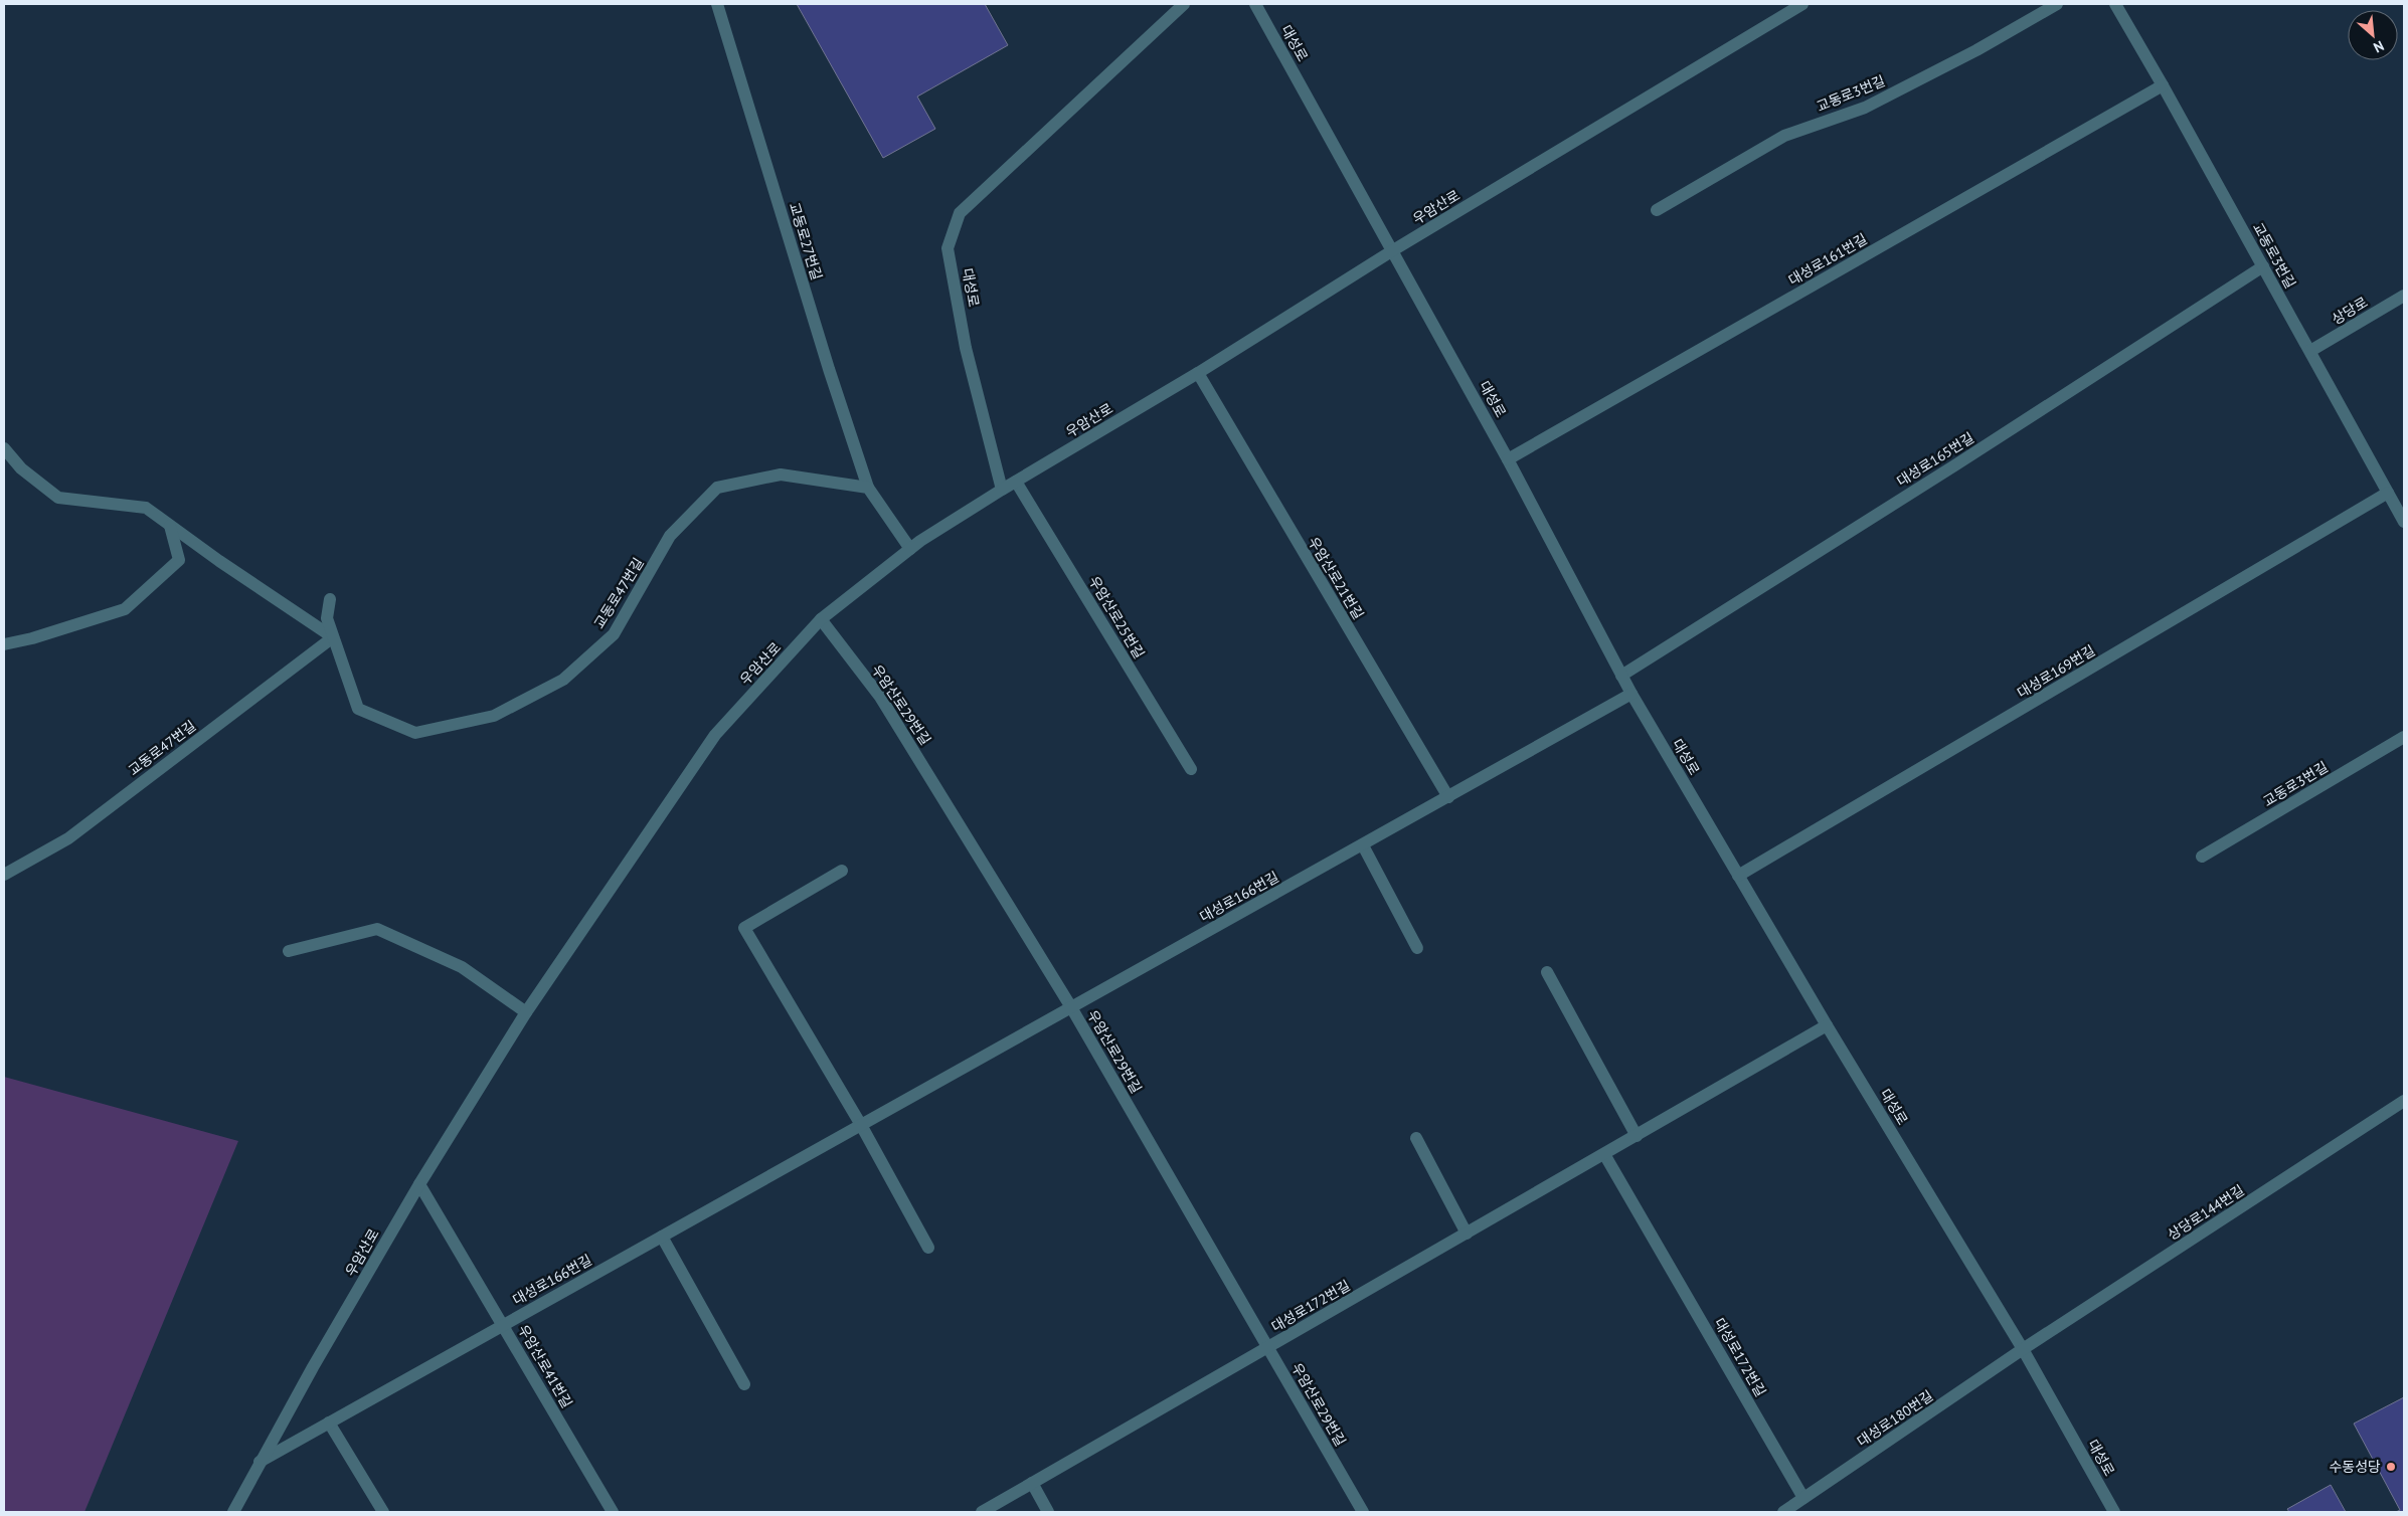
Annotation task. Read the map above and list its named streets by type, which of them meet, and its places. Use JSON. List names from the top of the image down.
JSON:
{
  "streets": {
    "street": [
      "대성로",
      "교동로3번길",
      "우암산로",
      "교동로27번길",
      "대성로161번길",
      "상당로",
      "대성로165번길",
      "우암산로21번길",
      "교동로47번길",
      "우암산로25번길",
      "대성로169번길",
      "우암산로29번길",
      "대성로166번길",
      "상당로144번길",
      "대성로172번길",
      "우암산로41번길",
      "대성로180번길"
    ]
  },
  "crossings": [
    ["대성로", "우암산로"],
    ["대성로", "대성로161번길"],
    ["대성로", "대성로165번길"],
    ["대성로", "대성로169번길"],
    ["대성로", "대성로166번길"],
    ["대성로", "상당로144번길"],
    ["대성로", "대성로172번길"],
    ["대성로", "대성로180번길"],
    ["교동로3번길", "대성로161번길"],
    ["교동로3번길", "상당로"],
    ["교동로3번길", "대성로165번길"],
    ["교동로3번길", "대성로169번길"],
    ["우암산로", "우암산로21번길"],
    ["우암산로", "우암산로25번길"],
    ["우암산로", "우암산로29번길"],
    ["우암산로", "대성로166번길"],
    ["우암산로", "우암산로41번길"],
    ["교동로27번길", "교동로47번길"],
    ["우암산로21번길", "대성로166번길"],
    ["우암산로29번길", "대성로166번길"],
    ["우암산로29번길", "대성로172번길"],
    ["대성로166번길", "우암산로41번길"],
    ["상당로144번길", "대성로180번길"],
    ["대성로172번길", "대성로180번길"]
  ],
  "places": ["수동성당"],
  "north": "bottom right"
}
